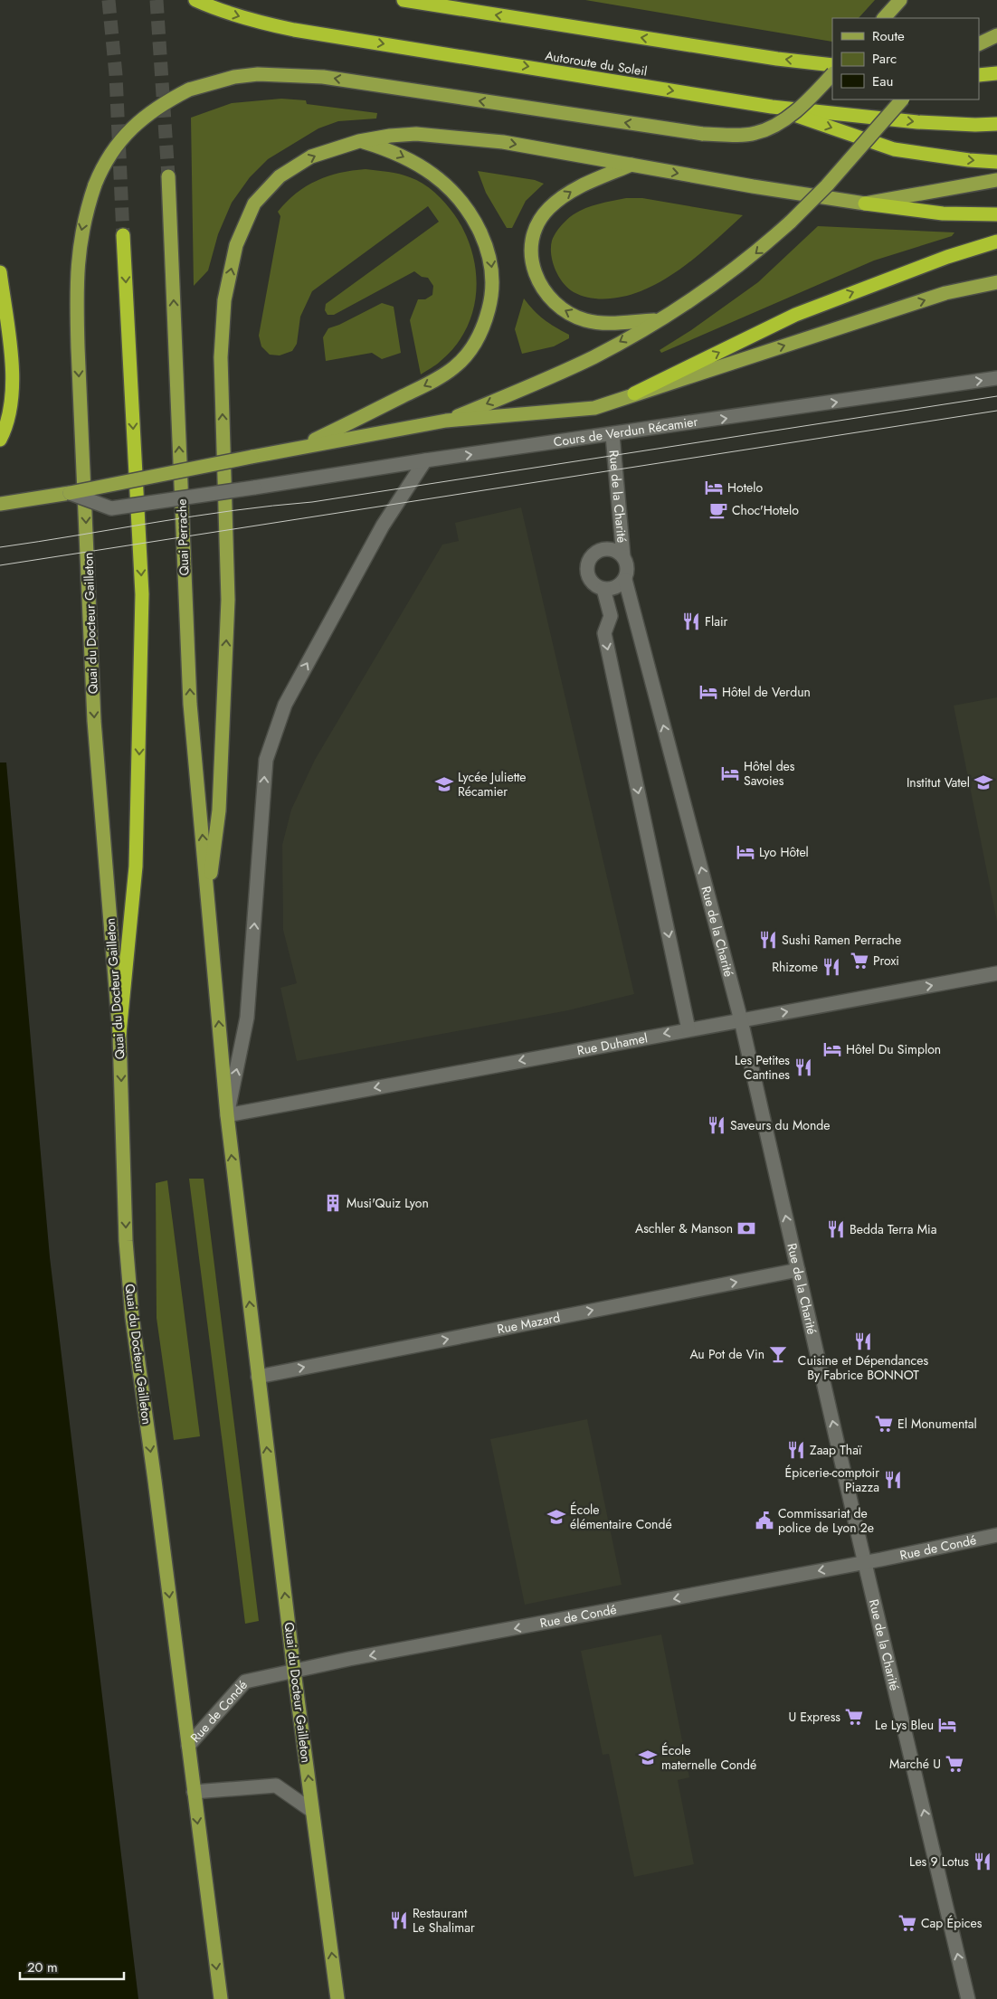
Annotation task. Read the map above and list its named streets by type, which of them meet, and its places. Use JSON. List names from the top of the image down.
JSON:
{
  "streets": {
    "highway": ["Autoroute du Soleil"],
    "main road": ["Quai Perrache", "Quai du Docteur Gailleton"],
    "street": [
      "Cours de Verdun Récamier",
      "Rue de la Charité",
      "Rue Duhamel",
      "Rue Mazard",
      "Rue de Condé"
    ]
  },
  "crossings": [
    ["Cours de Verdun Récamier", "Rue de la Charité"],
    ["Cours de Verdun Récamier", "Quai du Docteur Gailleton"],
    ["Rue de la Charité", "Rue Duhamel"],
    ["Rue de la Charité", "Rue Mazard"],
    ["Rue de la Charité", "Rue de Condé"],
    ["Quai Perrache", "Quai du Docteur Gailleton"],
    ["Quai du Docteur Gailleton", "Rue Duhamel"],
    ["Quai du Docteur Gailleton", "Rue Mazard"],
    ["Quai du Docteur Gailleton", "Rue de Condé"]
  ],
  "one_way": ["Cours de Verdun Récamier", "Rue Mazard", "Rue de Condé"],
  "places": {
    "hotel": [
      "Hotelo",
      "Hôtel de Verdun",
      "Hôtel des Savoies",
      "Lyo Hôtel",
      "Hôtel Du Simplon",
      "Le Lys Bleu"
    ],
    "cafe": ["Choc'Hotelo"],
    "restaurant": [
      "Flair",
      "Sushi Ramen Perrache",
      "Rhizome",
      "Les Petites Cantines",
      "Saveurs du Monde",
      "Bedda Terra Mia",
      "Cuisine et Dépendances By Fabrice BONNOT",
      "Zaap Thaï",
      "Épicerie-comptoir Piazza",
      "Les 9 Lotus",
      "Restaurant Le Shalimar"
    ],
    "school or university": [
      "Institut Vatel",
      "Lycée Juliette Récamier",
      "École élémentaire Condé",
      "École maternelle Condé"
    ],
    "supermarket": [
      "Proxi",
      "El Monumental",
      "U Express",
      "Marché U",
      "Cap Épices"
    ],
    "building": ["Musi'Quiz Lyon"],
    "bank": ["Aschler & Manson"],
    "bar": ["Au Pot de Vin"],
    "public building": ["Commissariat de police de Lyon 2e"]
  },
  "legend": ["Route", "Parc", "Eau"],
  "scale_bar": "20 m"
}
